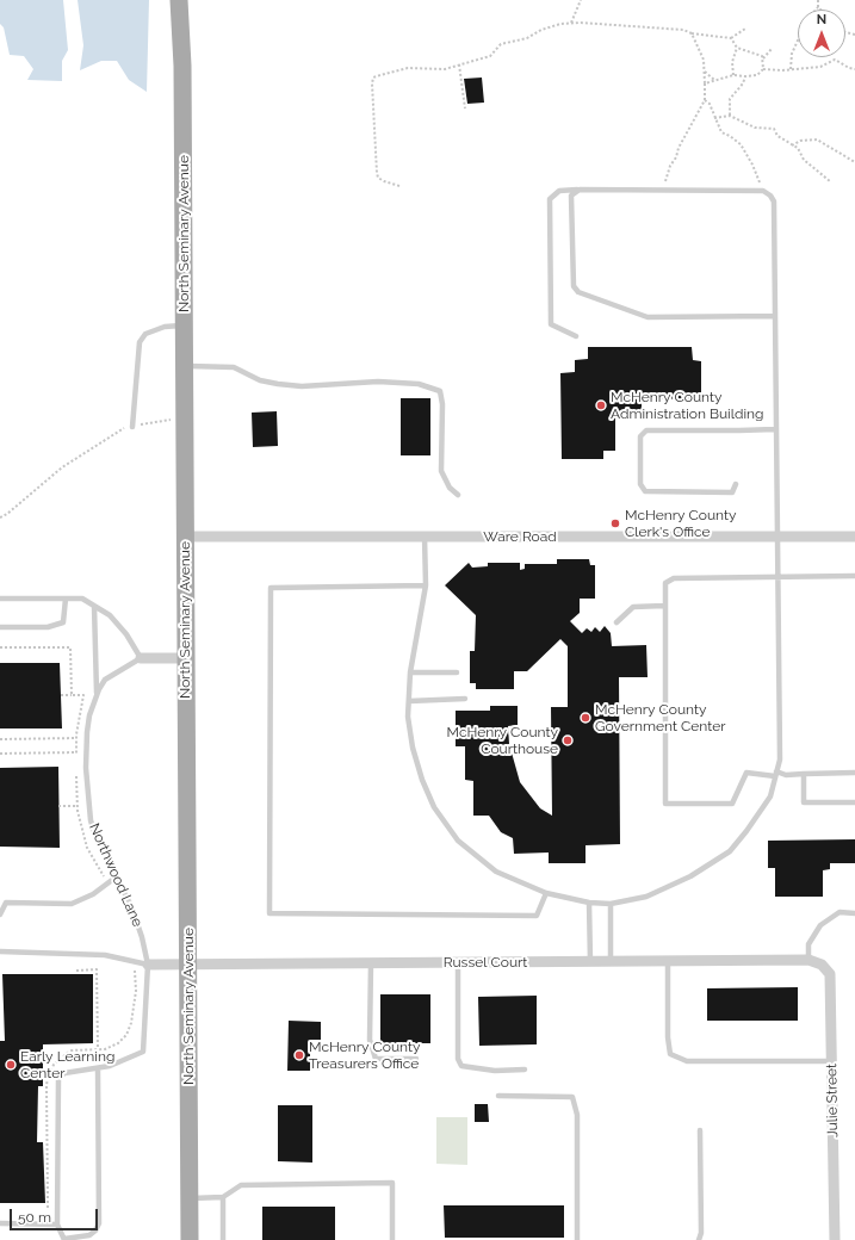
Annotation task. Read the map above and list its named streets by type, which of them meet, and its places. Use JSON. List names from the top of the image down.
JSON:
{
  "streets": {
    "main road": ["North Seminary Avenue"],
    "street": ["Ware Road", "Russel Court", "Julie Street"],
    "lane": ["Northwood Lane"]
  },
  "crossings": [
    ["North Seminary Avenue", "Ware Road"],
    ["North Seminary Avenue", "Russel Court"],
    ["Northwood Lane", "Russel Court"],
    ["Russel Court", "Julie Street"]
  ],
  "places": [
    "McHenry County Administration Building",
    "McHenry County Clerk's Office",
    "McHenry County Government Center",
    "McHenry County Courthouse",
    "McHenry County Treasurers Office",
    "Early Learning Center"
  ],
  "scale_bar": "50 m",
  "north": "top"
}
